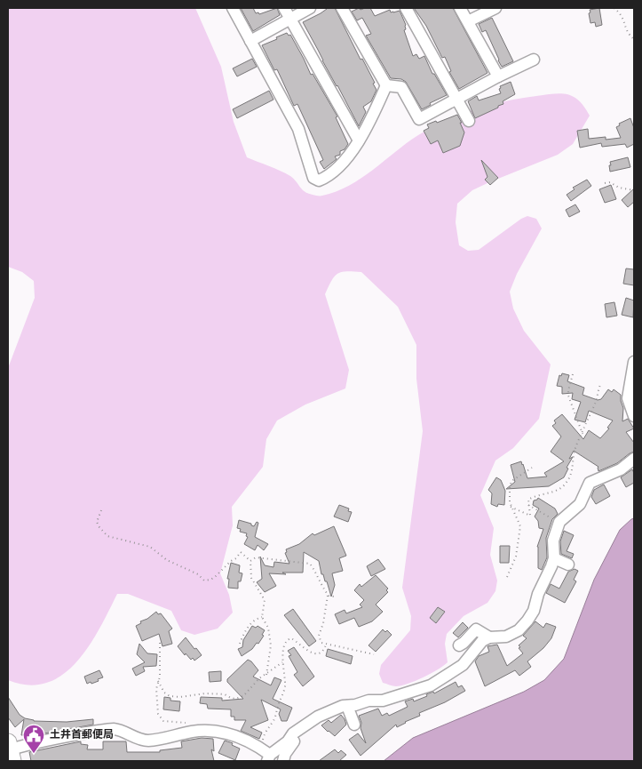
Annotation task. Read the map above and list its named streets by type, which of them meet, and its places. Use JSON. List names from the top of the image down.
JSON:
{
  "places": {
    "public building": ["土井首郵便局"]
  }
}
